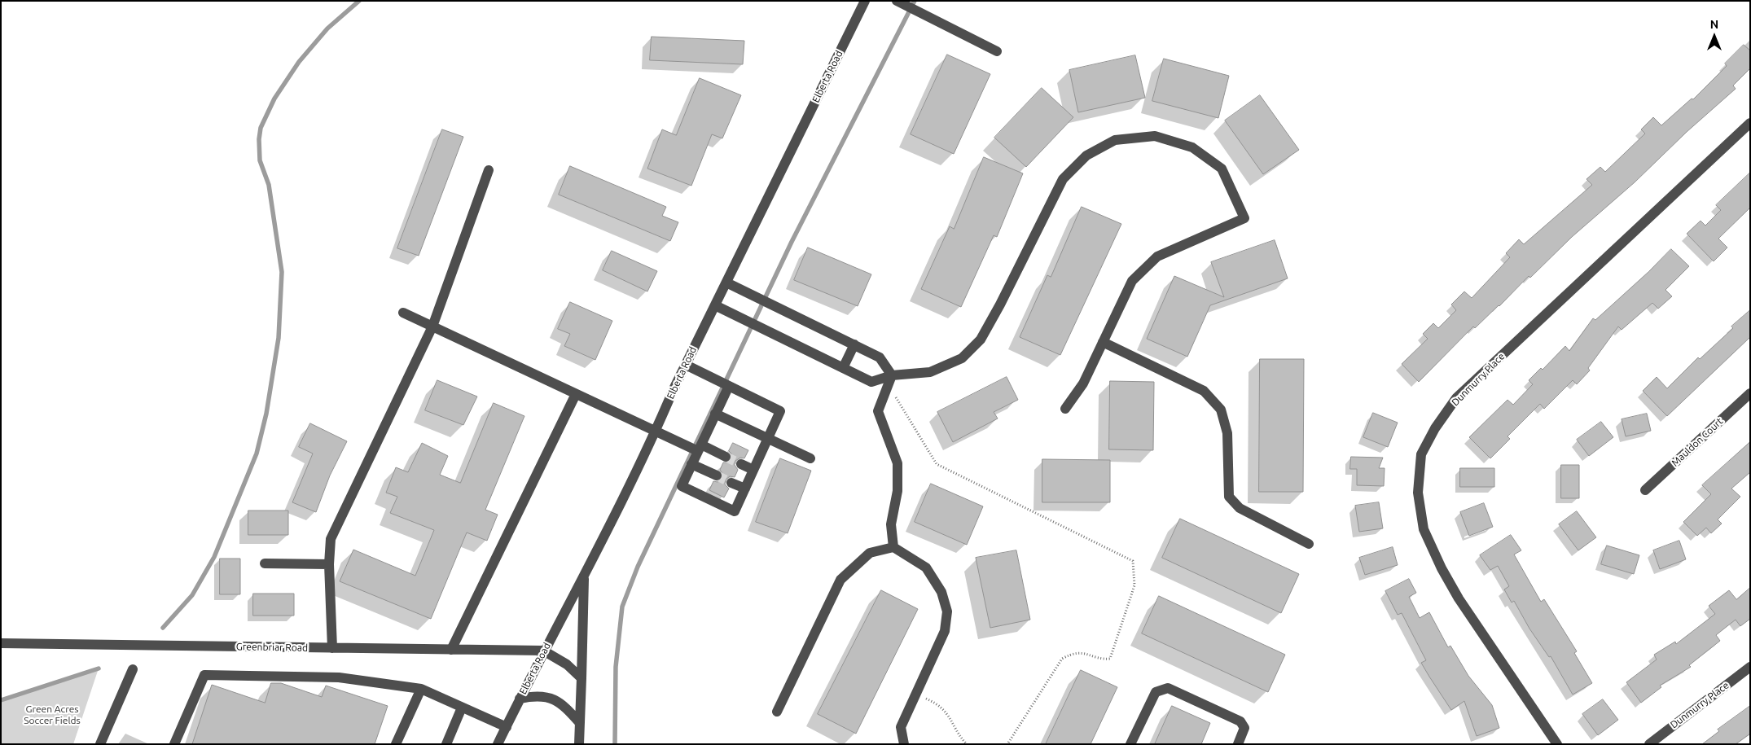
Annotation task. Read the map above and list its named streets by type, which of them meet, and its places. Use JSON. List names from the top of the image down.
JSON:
{
  "streets": {
    "street": [
      "Elberta Road",
      "Dunmurry Place",
      "Mauldon Court",
      "Greenbriar Road"
    ]
  },
  "crossings": [
    ["Elberta Road", "Greenbriar Road"]
  ],
  "parks": ["Green Acres Soccer Fields"],
  "north": "top"
}
